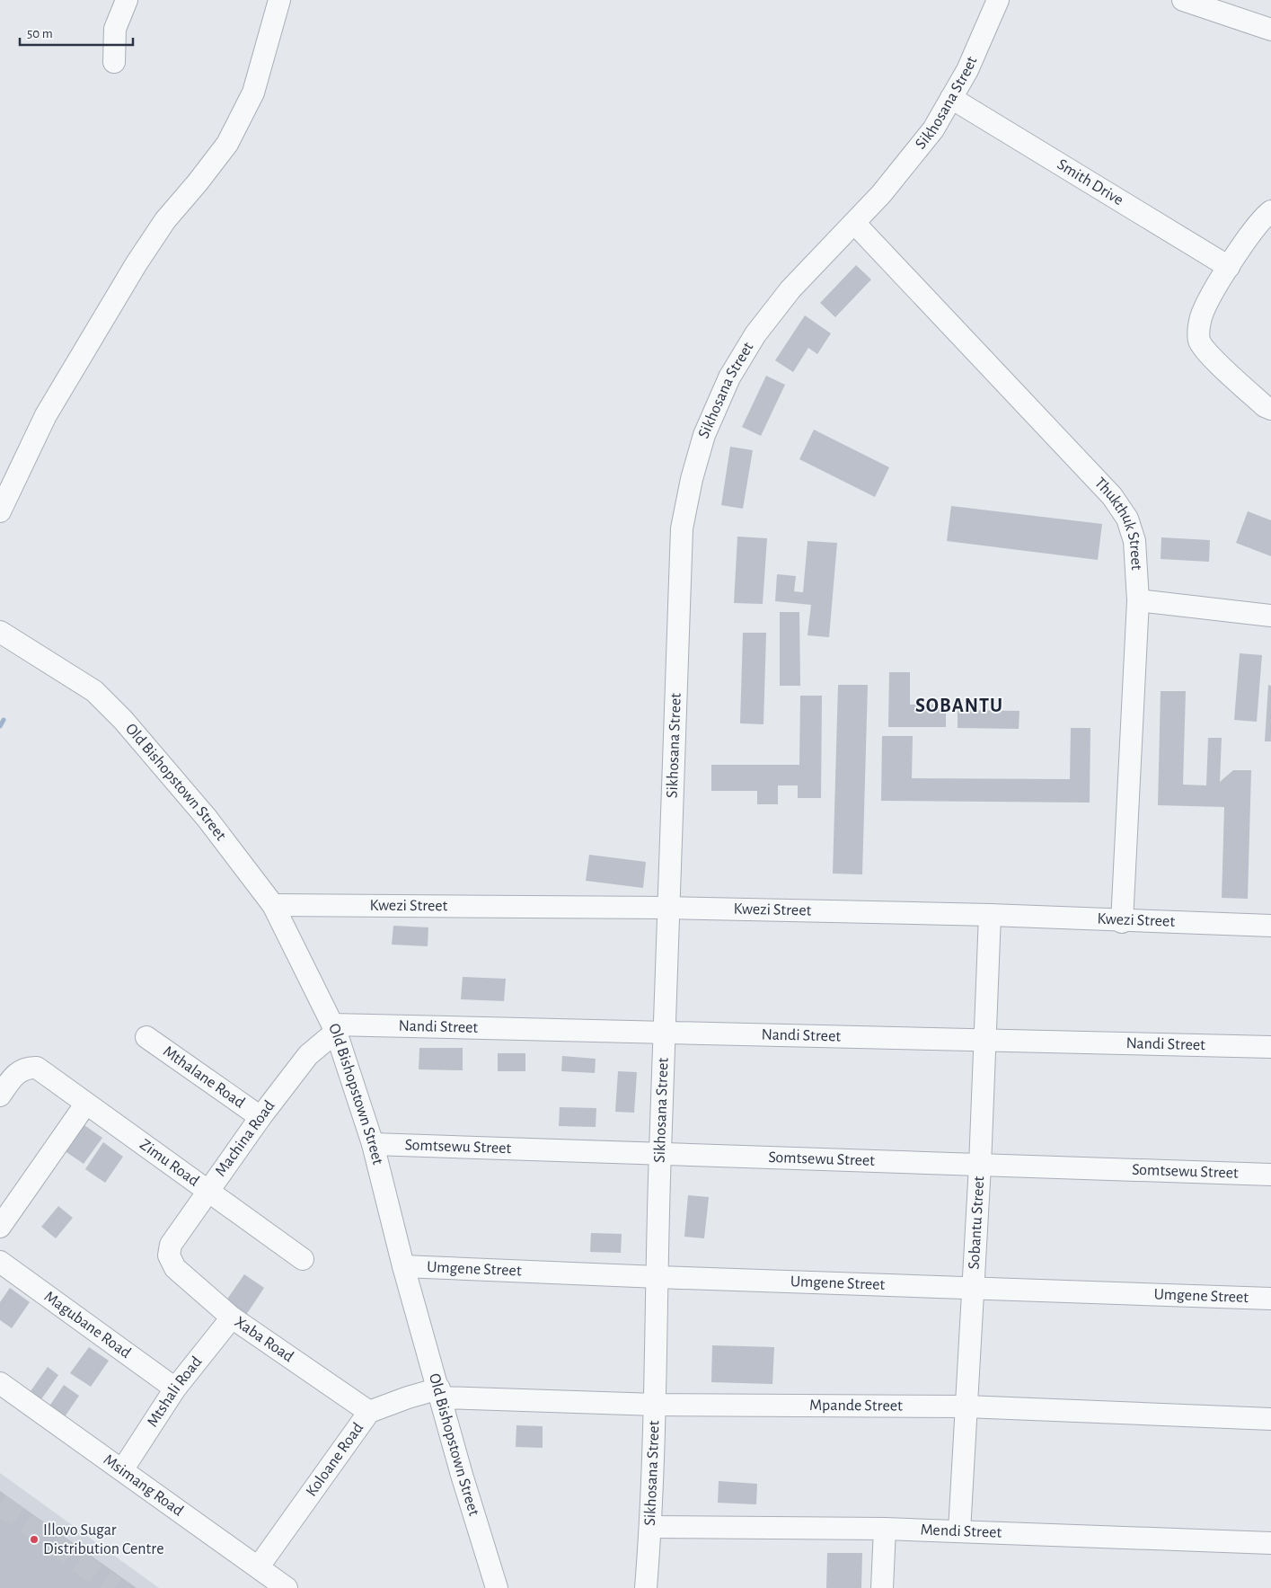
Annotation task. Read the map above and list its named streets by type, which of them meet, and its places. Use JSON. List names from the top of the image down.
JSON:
{
  "streets": {
    "street": [
      "Sikhosana Street",
      "Smith Drive",
      "Thukthuk Street",
      "Old Bishopstown Street",
      "Kwezi Street",
      "Nandi Street",
      "Mthalane Road",
      "Machina Road",
      "Somtsewu Street",
      "Zimu Road",
      "Sobantu Street",
      "Umgene Street",
      "Magubane Road",
      "Xaba Road",
      "Mtshali Road",
      "Mpande Street",
      "Koloane Road",
      "Msimang Road",
      "Mendi Street"
    ]
  },
  "crossings": [
    ["Sikhosana Street", "Smith Drive"],
    ["Sikhosana Street", "Thukthuk Street"],
    ["Sikhosana Street", "Kwezi Street"],
    ["Sikhosana Street", "Nandi Street"],
    ["Sikhosana Street", "Somtsewu Street"],
    ["Sikhosana Street", "Umgene Street"],
    ["Sikhosana Street", "Mpande Street"],
    ["Sikhosana Street", "Mendi Street"],
    ["Thukthuk Street", "Kwezi Street"],
    ["Old Bishopstown Street", "Kwezi Street"],
    ["Old Bishopstown Street", "Nandi Street"],
    ["Old Bishopstown Street", "Machina Road"],
    ["Old Bishopstown Street", "Somtsewu Street"],
    ["Old Bishopstown Street", "Umgene Street"],
    ["Old Bishopstown Street", "Mpande Street"],
    ["Old Bishopstown Street", "Koloane Road"],
    ["Kwezi Street", "Sobantu Street"],
    ["Nandi Street", "Machina Road"],
    ["Nandi Street", "Sobantu Street"],
    ["Mthalane Road", "Machina Road"],
    ["Machina Road", "Zimu Road"],
    ["Machina Road", "Xaba Road"],
    ["Somtsewu Street", "Sobantu Street"],
    ["Sobantu Street", "Umgene Street"],
    ["Sobantu Street", "Mpande Street"],
    ["Sobantu Street", "Mendi Street"],
    ["Magubane Road", "Mtshali Road"],
    ["Xaba Road", "Mtshali Road"],
    ["Xaba Road", "Koloane Road"],
    ["Mtshali Road", "Msimang Road"],
    ["Mpande Street", "Koloane Road"],
    ["Koloane Road", "Msimang Road"]
  ],
  "districts": ["SOBANTU"],
  "places": ["Illovo Sugar Distribution Centre"],
  "scale_bar": "50 m"
}
